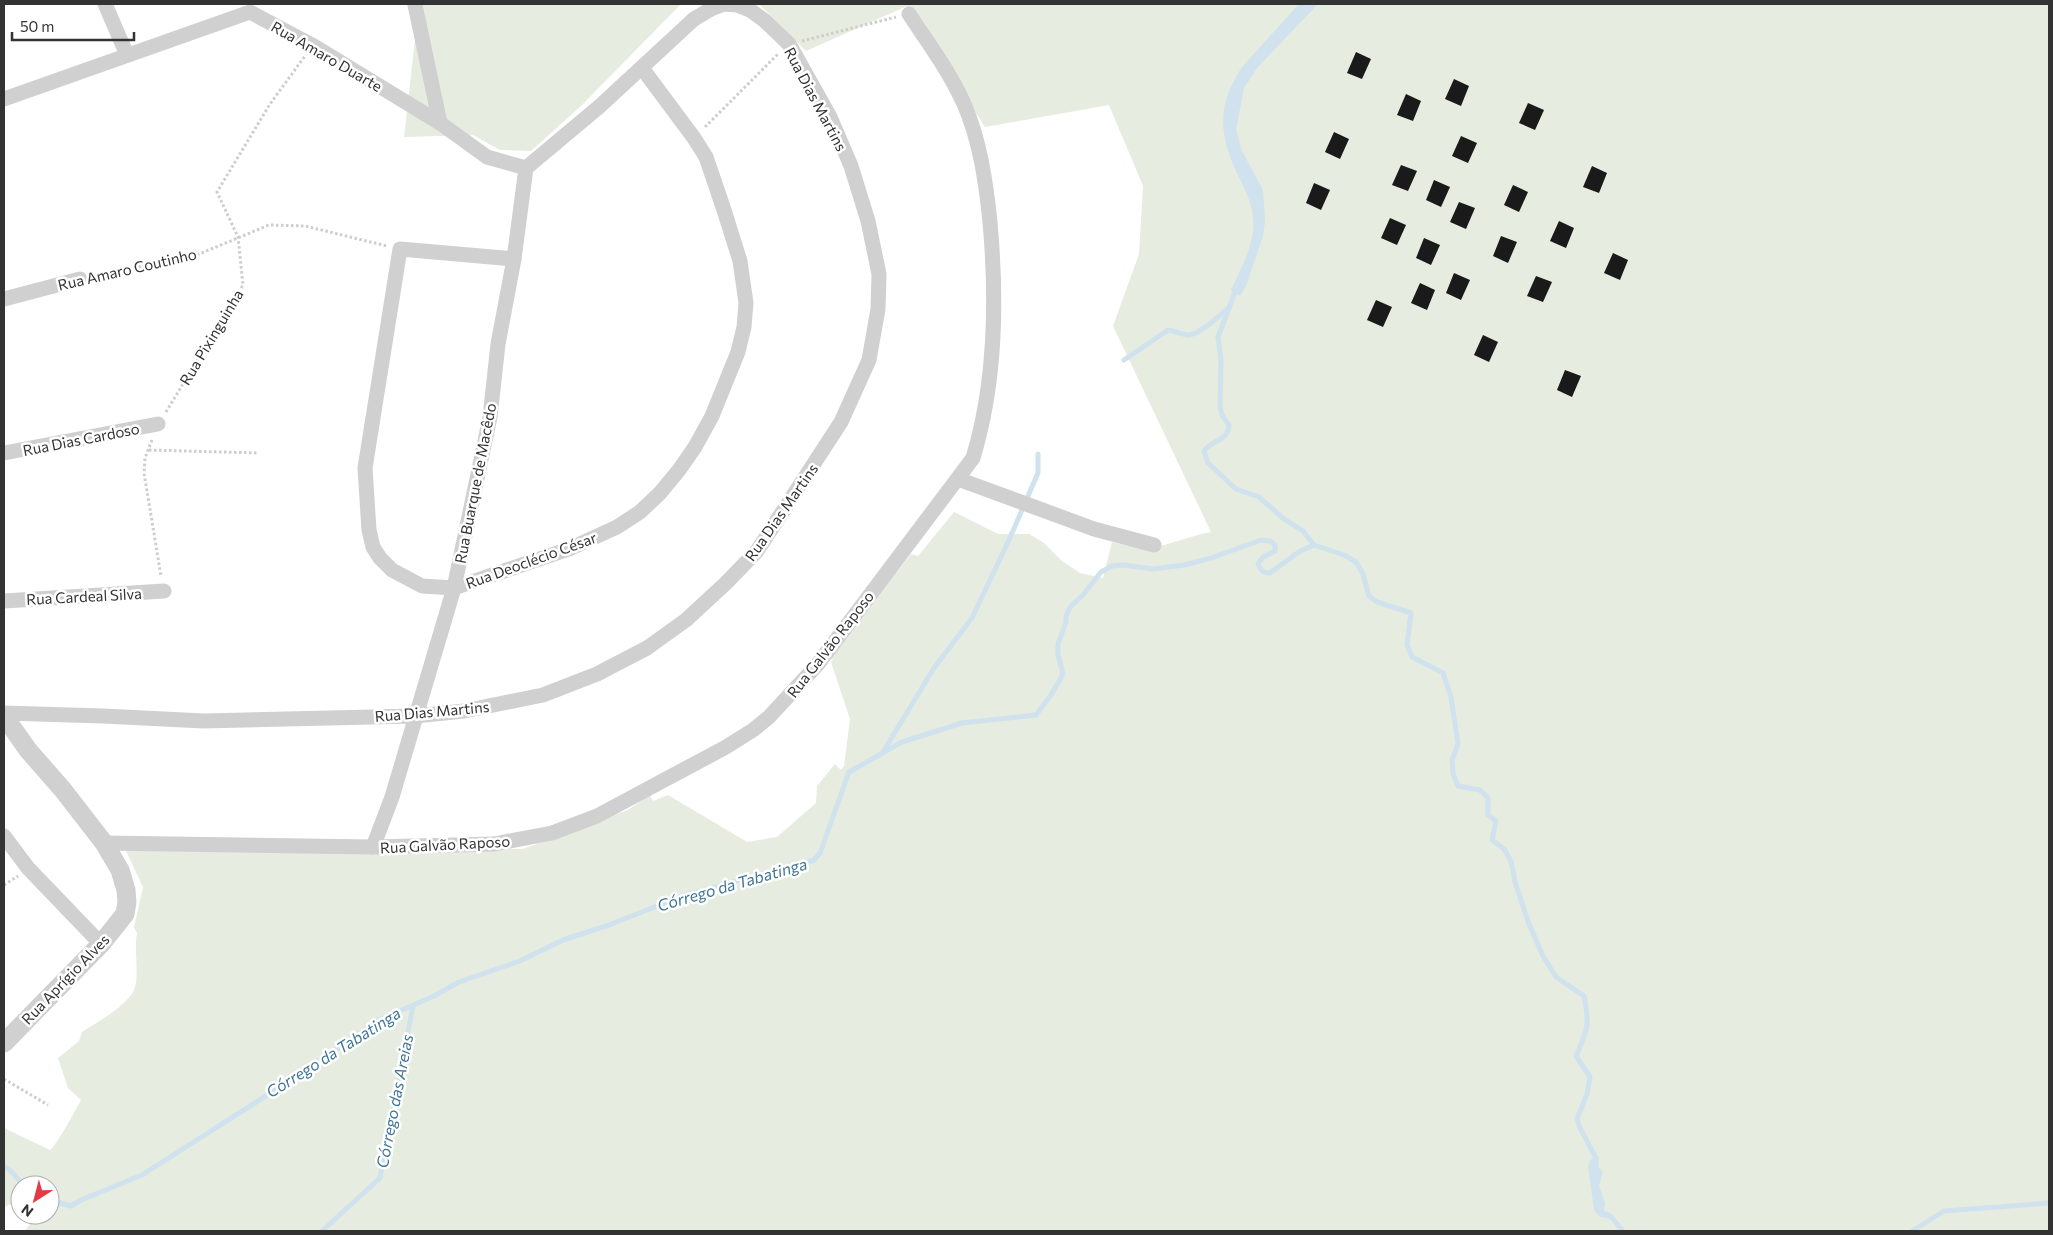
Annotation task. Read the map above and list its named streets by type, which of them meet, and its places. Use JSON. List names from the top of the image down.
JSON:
{
  "streets": {
    "street": [
      "Rua Amaro Duarte",
      "Rua Dias Martins",
      "Rua Amaro Coutinho",
      "Rua Dias Cardoso",
      "Rua Buarque de Macêdo",
      "Rua Deoclécio César",
      "Rua Cardeal Silva",
      "Rua Galvão Raposo",
      "Rua Aprígio Alves"
    ],
    "path": ["Rua Pixinguinha"]
  },
  "crossings": [
    ["Rua Amaro Duarte", "Rua Dias Martins"],
    ["Rua Amaro Duarte", "Rua Pixinguinha"],
    ["Rua Amaro Duarte", "Rua Buarque de Macêdo"],
    ["Rua Dias Martins", "Rua Buarque de Macêdo"],
    ["Rua Dias Martins", "Rua Deoclécio César"],
    ["Rua Amaro Coutinho", "Rua Pixinguinha"],
    ["Rua Pixinguinha", "Rua Dias Cardoso"],
    ["Rua Pixinguinha", "Rua Cardeal Silva"],
    ["Rua Buarque de Macêdo", "Rua Deoclécio César"],
    ["Rua Buarque de Macêdo", "Rua Galvão Raposo"],
    ["Rua Galvão Raposo", "Rua Aprígio Alves"]
  ],
  "water": ["Córrego da Tabatinga", "Córrego das Areias"],
  "scale_bar": "50 m",
  "north": "bottom left"
}
